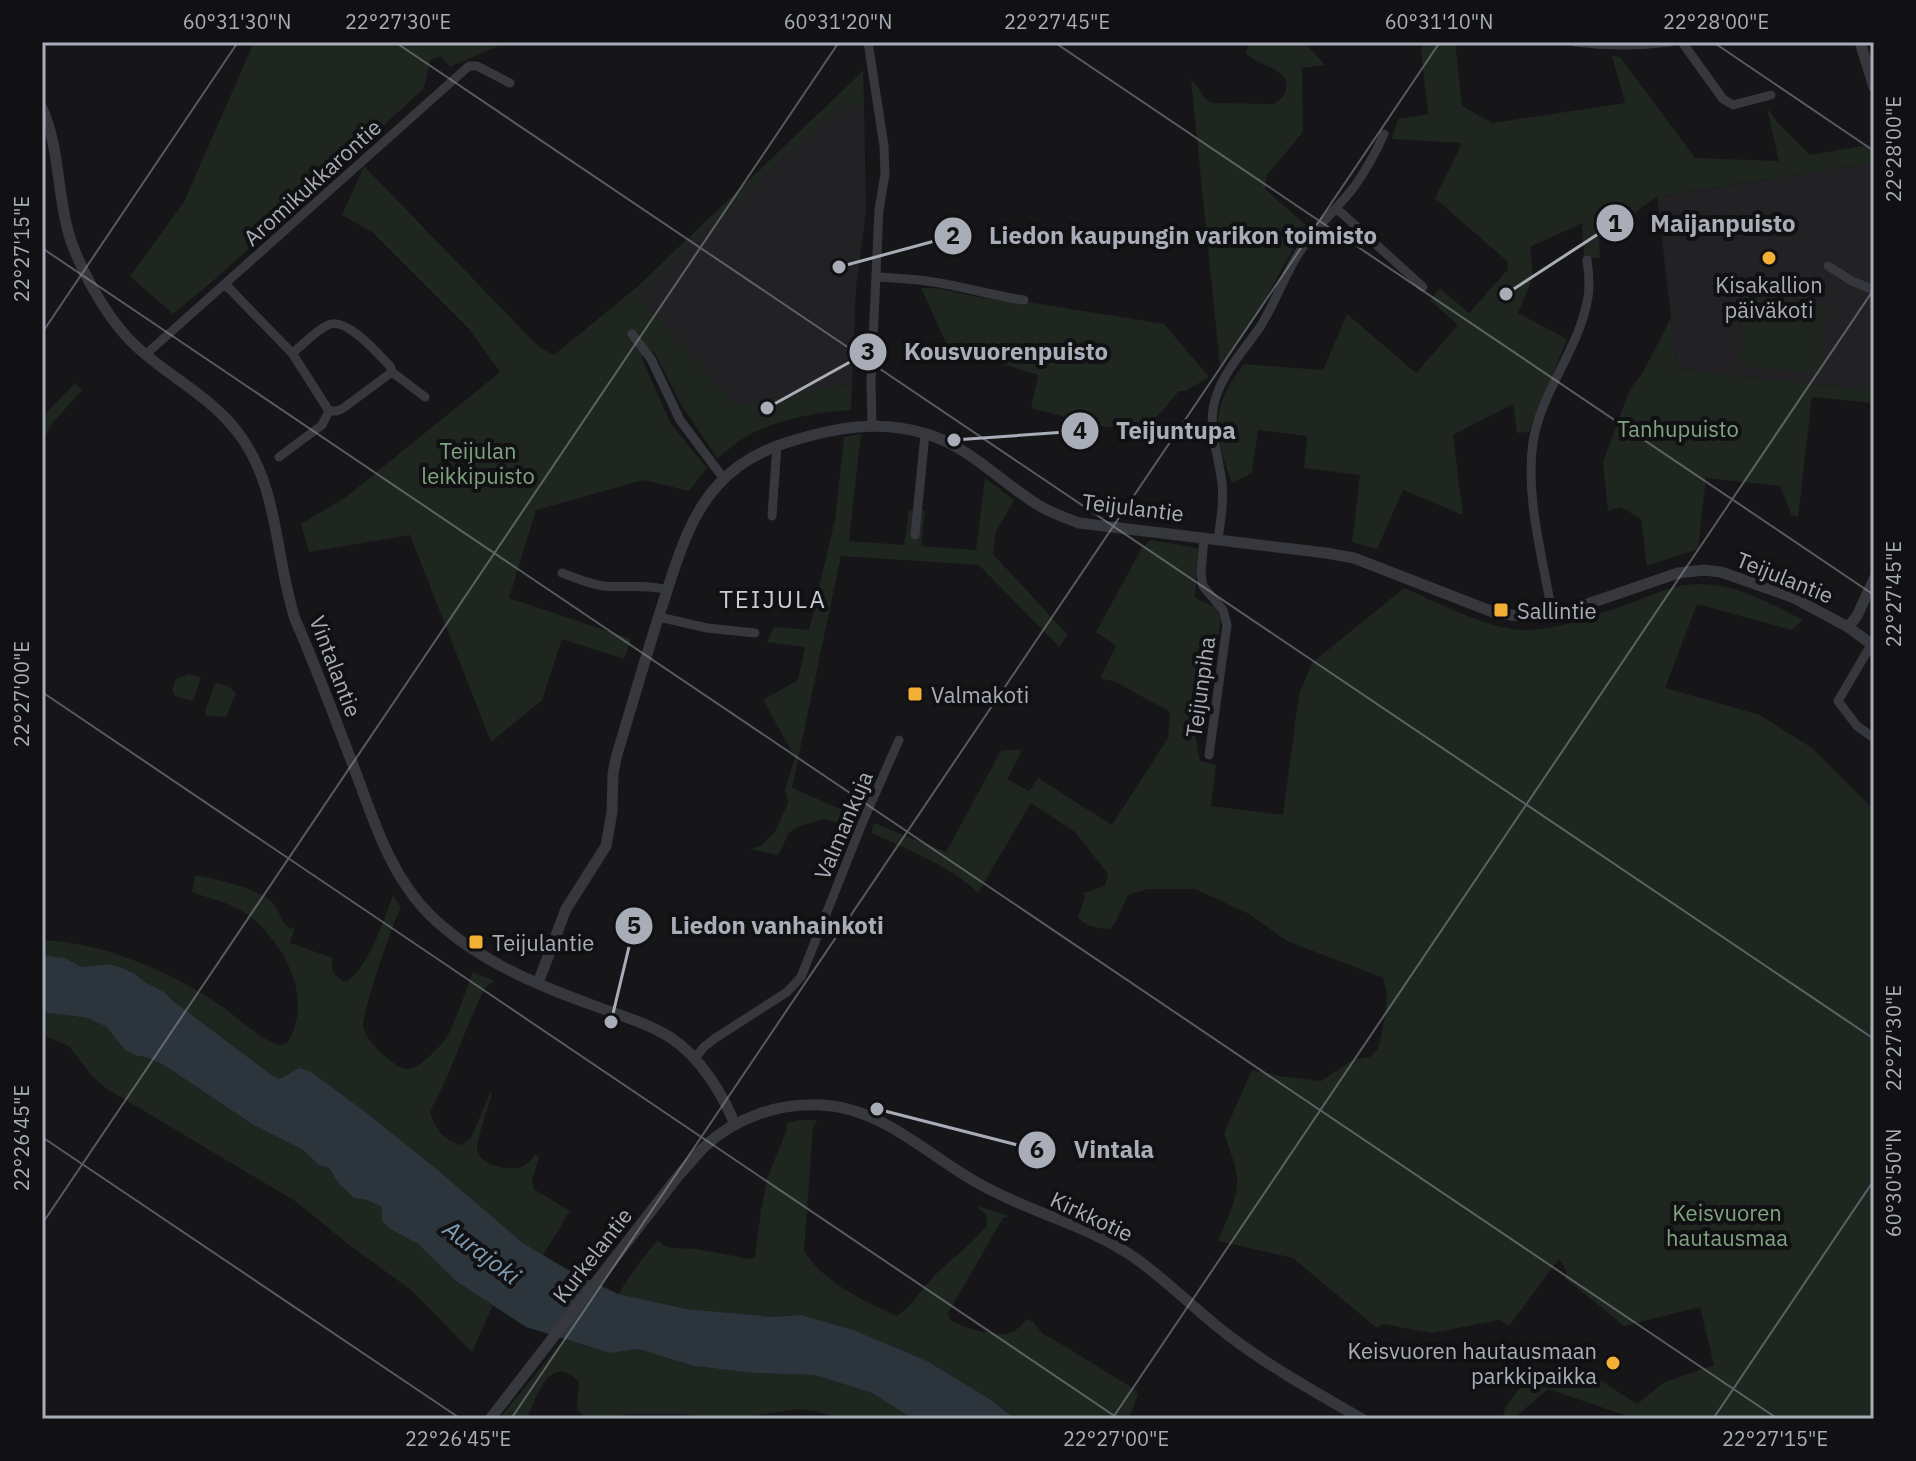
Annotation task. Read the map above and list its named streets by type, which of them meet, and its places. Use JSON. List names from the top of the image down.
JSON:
{
  "streets": {
    "street": [
      "Aromikukkarontie",
      "Teijulantie",
      "Vintalantie",
      "Teijunpiha",
      "Valmankuja",
      "Kirkkotie",
      "Kurkelantie"
    ]
  },
  "crossings": [
    ["Aromikukkarontie", "Vintalantie"],
    ["Teijulantie", "Vintalantie"],
    ["Teijulantie", "Teijunpiha"],
    ["Vintalantie", "Valmankuja"],
    ["Vintalantie", "Kirkkotie"],
    ["Vintalantie", "Kurkelantie"],
    ["Kirkkotie", "Kurkelantie"]
  ],
  "districts": ["TEIJULA"],
  "water": ["Aurajoki"],
  "parks": ["Tanhupuisto", "Teijulan leikkipuisto", "Keisvuoren hautausmaa"],
  "places": {
    "other": [
      "Kisakallion päiväkoti",
      "Liedon kaupungin varikon toimisto",
      "Maijanpuisto",
      "Kousvuorenpuisto",
      "Teijuntupa",
      "Liedon vanhainkoti",
      "Vintala",
      "Keisvuoren hautausmaan parkkipaikka"
    ],
    "transit": ["Sallintie", "Valmakoti", "Teijulantie"]
  },
  "coordinates": [
    "60°31'30\"N",
    "22°27'30\"E",
    "60°31'20\"N",
    "22°27'45\"E",
    "60°31'10\"N",
    "22°28'00\"E",
    "22°27'15\"E",
    "22°27'00\"E",
    "22°26'45\"E",
    "60°30'50\"N"
  ]
}
